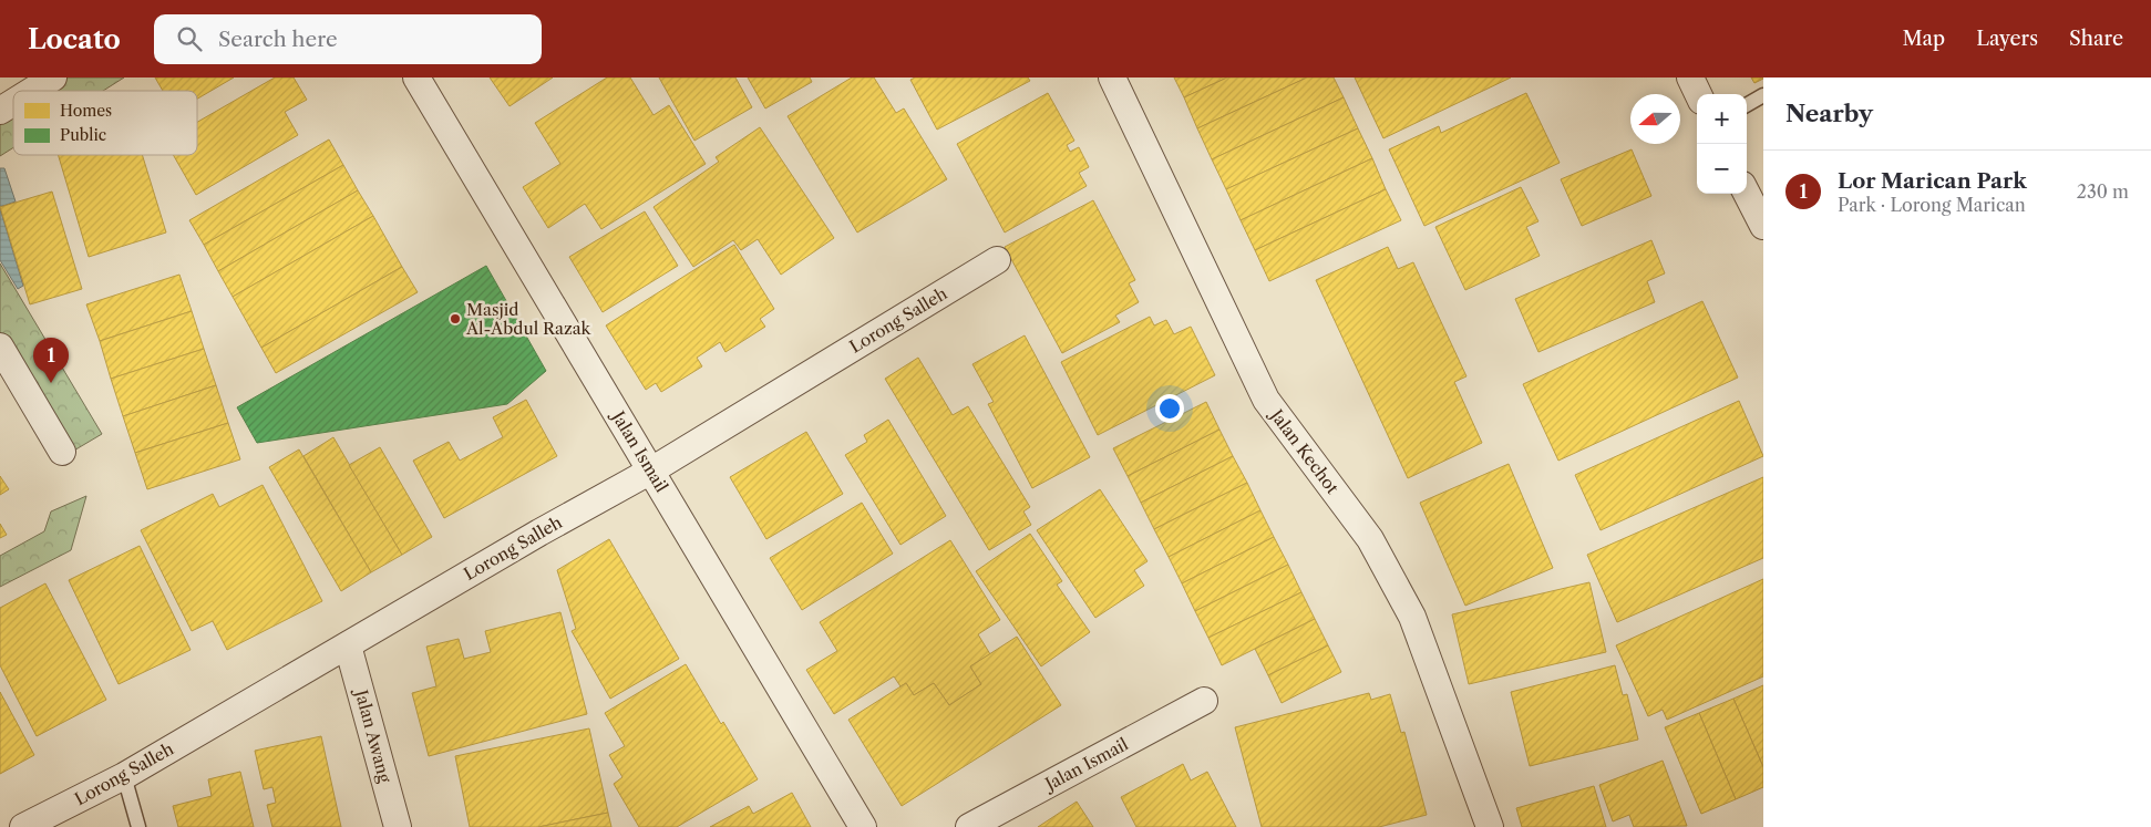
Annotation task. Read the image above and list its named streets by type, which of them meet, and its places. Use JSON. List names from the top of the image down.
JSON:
{
  "streets": {
    "street": [
      "Lorong Salleh",
      "Jalan Ismail",
      "Jalan Kechot",
      "Jalan Awang"
    ]
  },
  "crossings": [
    ["Lorong Salleh", "Jalan Ismail"],
    ["Lorong Salleh", "Jalan Awang"]
  ],
  "places": ["Masjid Al-Abdul Razak"],
  "legend": ["Homes", "Public"],
  "north": "left",
  "page": {
    "header": "Locato",
    "search": "Search here",
    "nav": ["Map", "Layers", "Share"],
    "heading": "Nearby",
    "map_buttons": ["+", "−"],
    "list": [
      {
        "mark": "1",
        "name": "Lor Marican Park",
        "note": "Park · Lorong Marican",
        "value": "230 m"
      }
    ],
    "pins": "1"
  }
}
